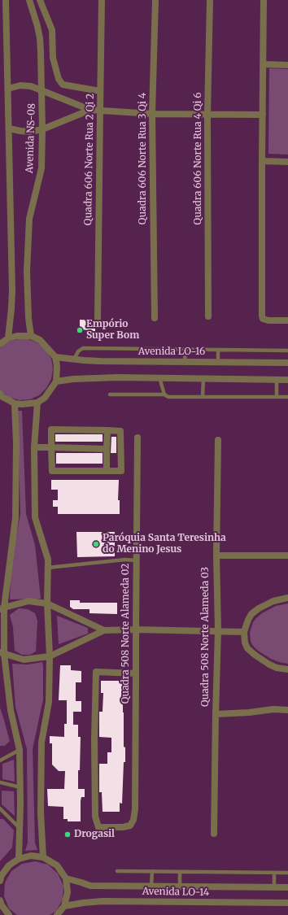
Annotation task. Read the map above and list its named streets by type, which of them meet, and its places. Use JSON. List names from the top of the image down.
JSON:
{
  "streets": {
    "street": [
      "Avenida NS-08",
      "Quadra 606 Norte Rua 3 Qi 4",
      "Quadra 606 Norte Rua 4 Qi 6",
      "Quadra 606 Norte Rua 2 Qi 2",
      "Avenida LO-16",
      "Quadra 508 Norte Alameda 02",
      "Quadra 508 Norte Alameda 03",
      "Avenida LO-14"
    ]
  },
  "places": ["Empório Super Bom", "Paróquia Santa Teresinha do Menino Jesus", "Drogasil"]
}
